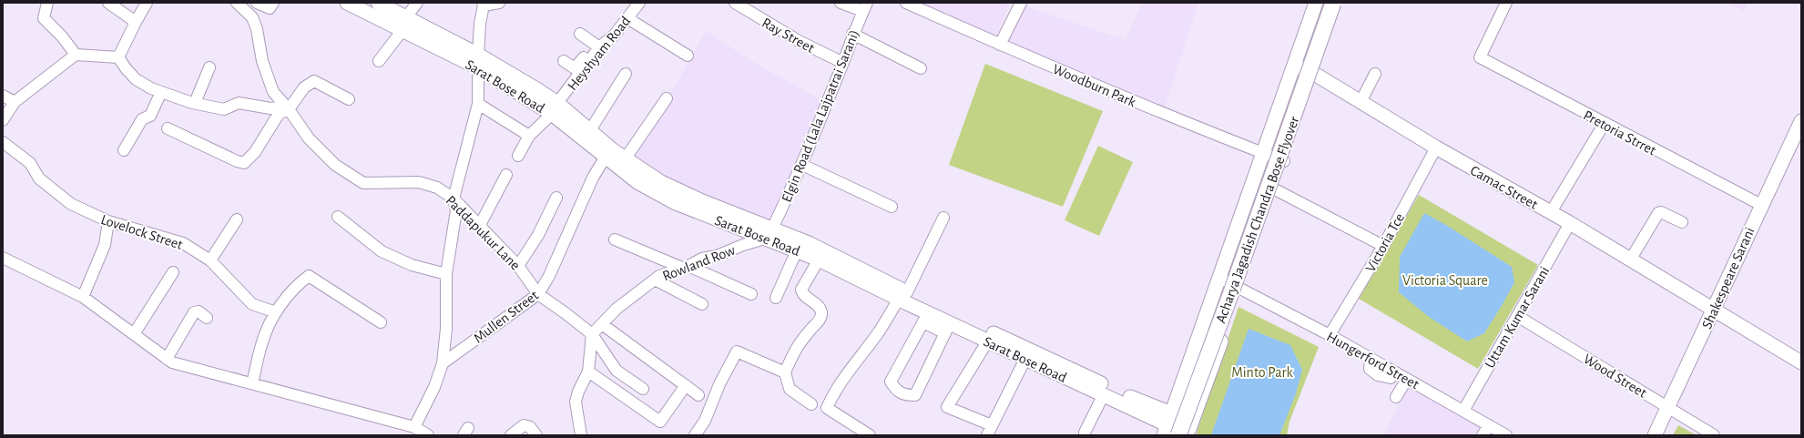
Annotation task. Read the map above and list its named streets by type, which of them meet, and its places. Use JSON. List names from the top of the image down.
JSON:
{
  "streets": {
    "highway": ["Acharya Jagadish Chandra Bose Flyover"],
    "main road": ["Sarat Bose Road", "Camac Street", "Shakespeare Sarani"],
    "street": [
      "Ray Street",
      "Heyshyam Road",
      "Woodburn Park",
      "Elgin Road (Lala Lajpatrai Sarani)",
      "Pretoria Strret",
      "Lovelock Street",
      "Paddapukur Lane",
      "Victoria Tce",
      "Rowland Row",
      "Mullen Street",
      "Uttam Kumar Sarani",
      "Hungerford Street",
      "Wood Street"
    ]
  },
  "crossings": [
    ["Ray Street", "Elgin Road (Lala Lajpatrai Sarani)"],
    ["Heyshyam Road", "Sarat Bose Road"],
    ["Sarat Bose Road", "Elgin Road (Lala Lajpatrai Sarani)"],
    ["Sarat Bose Road", "Acharya Jagadish Chandra Bose Flyover"],
    ["Sarat Bose Road", "Rowland Row"],
    ["Sarat Bose Road", "Mullen Street"],
    ["Elgin Road (Lala Lajpatrai Sarani)", "Rowland Row"],
    ["Pretoria Strret", "Shakespeare Sarani"],
    ["Camac Street", "Victoria Tce"],
    ["Camac Street", "Shakespeare Sarani"],
    ["Camac Street", "Uttam Kumar Sarani"],
    ["Paddapukur Lane", "Rowland Row"],
    ["Paddapukur Lane", "Mullen Street"],
    ["Victoria Tce", "Hungerford Street"],
    ["Shakespeare Sarani", "Wood Street"],
    ["Uttam Kumar Sarani", "Hungerford Street"],
    ["Uttam Kumar Sarani", "Wood Street"]
  ],
  "parks": ["Victoria Square", "Minto Park"]
}
